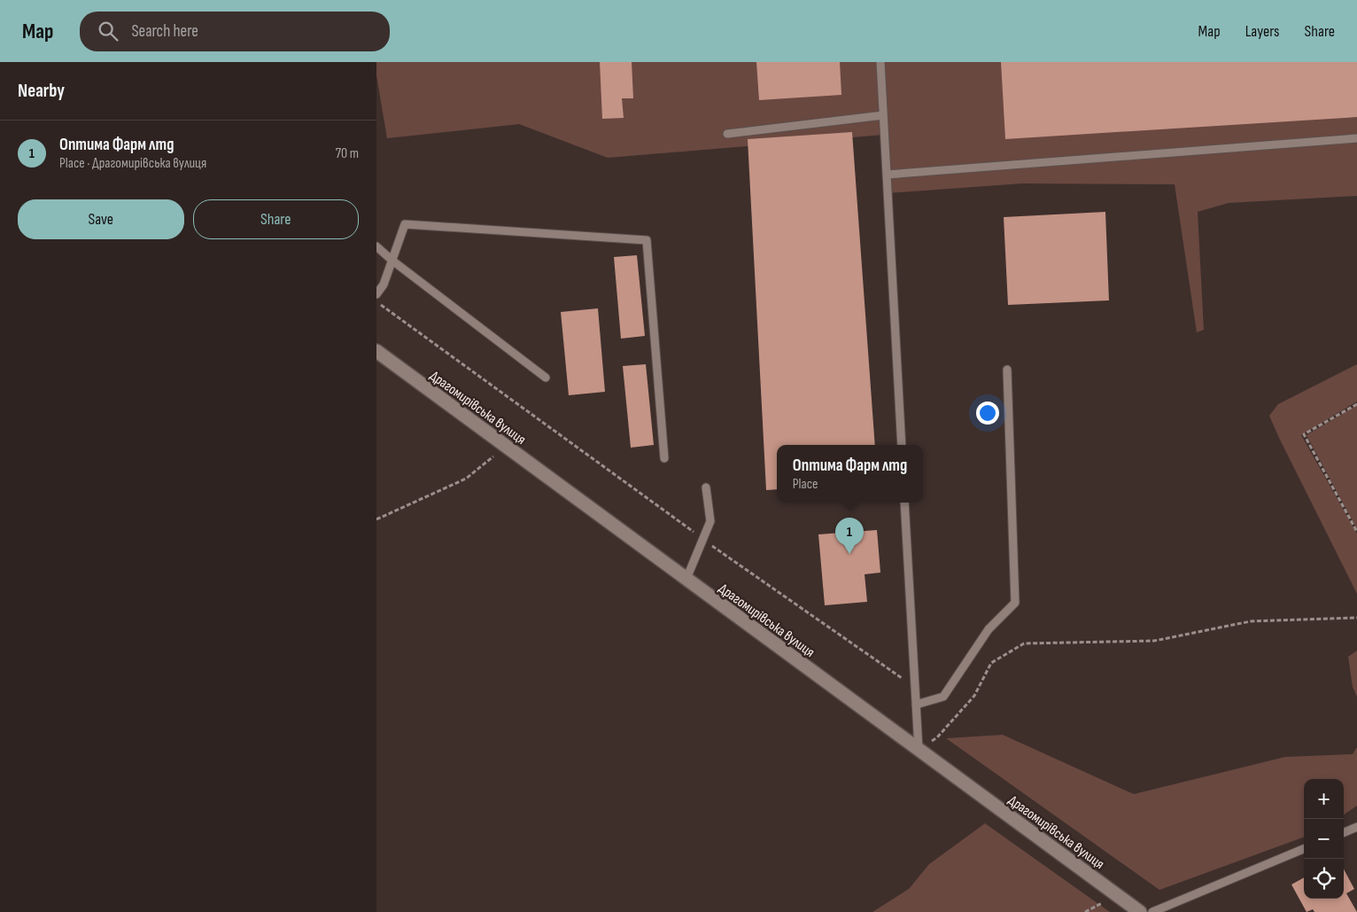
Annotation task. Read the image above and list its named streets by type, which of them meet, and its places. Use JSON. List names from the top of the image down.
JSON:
{
  "streets": {
    "street": ["Драгомирівська вулиця"]
  },
  "page": {
    "header": "Map",
    "search": "Search here",
    "nav": ["Map", "Layers", "Share"],
    "heading": "Nearby",
    "list": [
      {
        "mark": "1",
        "name": "Оптима Фарм лтд",
        "note": "Place · Драгомирівська вулиця",
        "value": "70 m"
      }
    ],
    "buttons": ["Save", "Share"],
    "popup": ["Оптима Фарм лтд", "Place"],
    "pins": "1",
    "map_buttons": ["+", "−"]
  }
}
